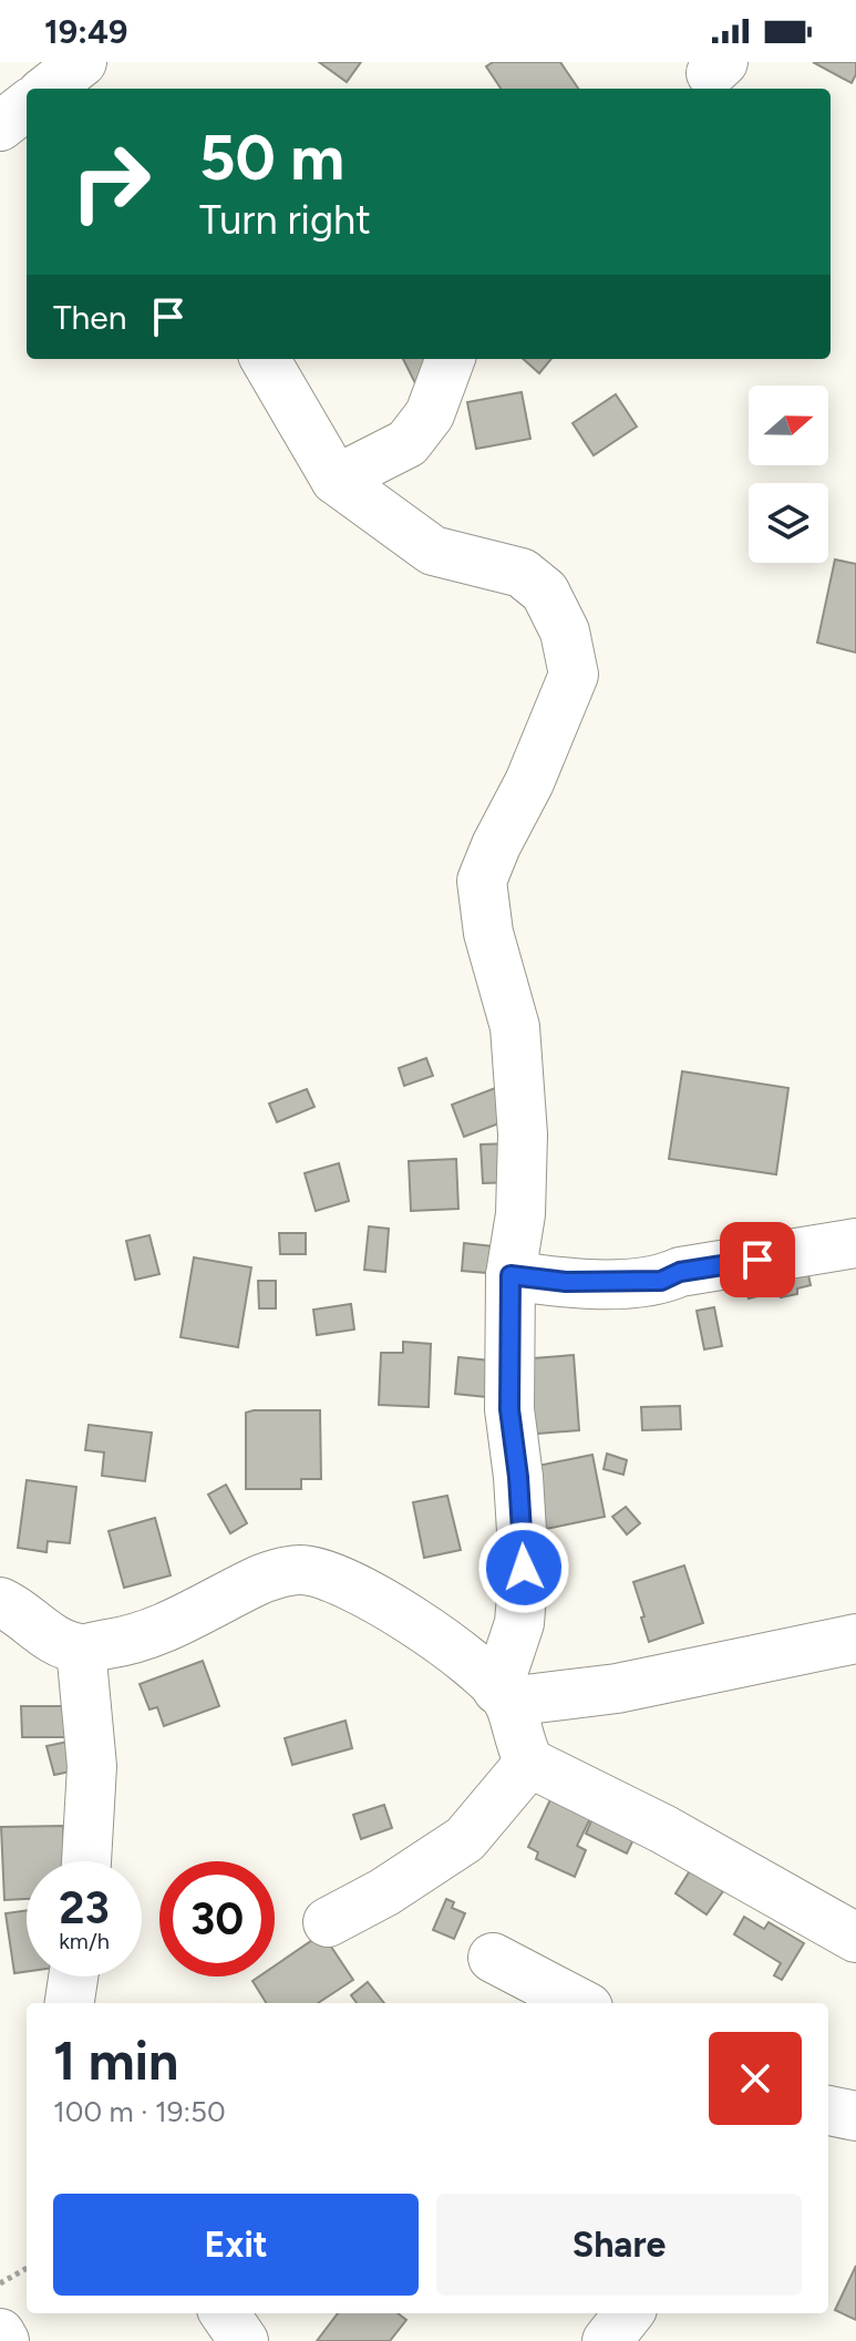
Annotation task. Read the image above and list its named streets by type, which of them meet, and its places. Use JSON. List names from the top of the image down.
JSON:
{
  "north": "right",
  "page": {
    "status": "19:49",
    "turn": ["50 m", "Turn right"],
    "then": "Then",
    "speed": "23 km/h",
    "limit": "30",
    "heading": ["1 min", "100 m · 19:50"],
    "buttons": ["Exit", "Share"]
  }
}
